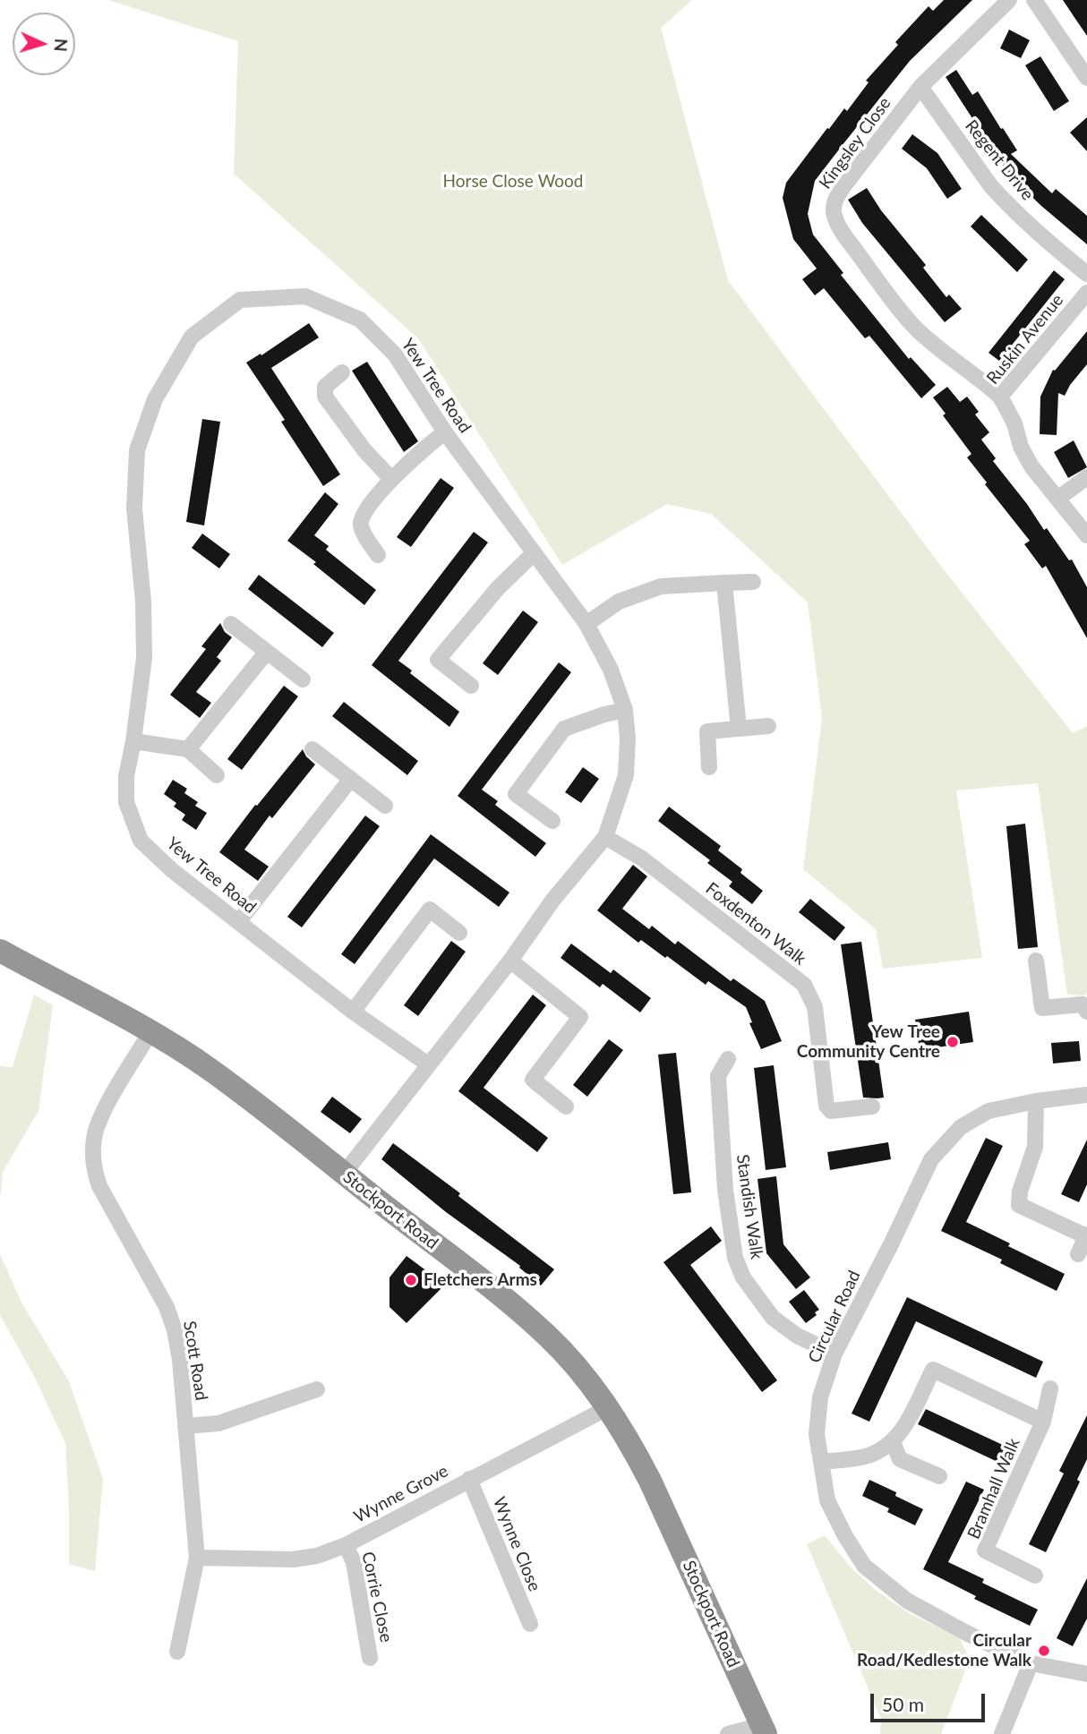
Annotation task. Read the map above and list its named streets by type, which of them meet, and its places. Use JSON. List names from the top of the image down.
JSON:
{
  "streets": {
    "highway": ["Stockport Road"],
    "street": [
      "Kingsley Close",
      "Regent Drive",
      "Ruskin Avenue",
      "Yew Tree Road",
      "Foxdenton Walk",
      "Standish Walk",
      "Circular Road",
      "Scott Road",
      "Bramhall Walk",
      "Wynne Grove",
      "Wynne Close",
      "Corrie Close"
    ]
  },
  "crossings": [
    ["Kingsley Close", "Regent Drive"],
    ["Kingsley Close", "Ruskin Avenue"],
    ["Yew Tree Road", "Foxdenton Walk"],
    ["Yew Tree Road", "Stockport Road"],
    ["Standish Walk", "Circular Road"],
    ["Stockport Road", "Scott Road"],
    ["Stockport Road", "Wynne Grove"],
    ["Scott Road", "Wynne Grove"],
    ["Wynne Grove", "Wynne Close"],
    ["Wynne Grove", "Corrie Close"]
  ],
  "parks": ["Horse Close Wood"],
  "places": ["Yew Tree Community Centre", "Fletchers Arms", "Circular Road/Kedlestone Walk"],
  "scale_bar": "50 m",
  "north": "right"
}
